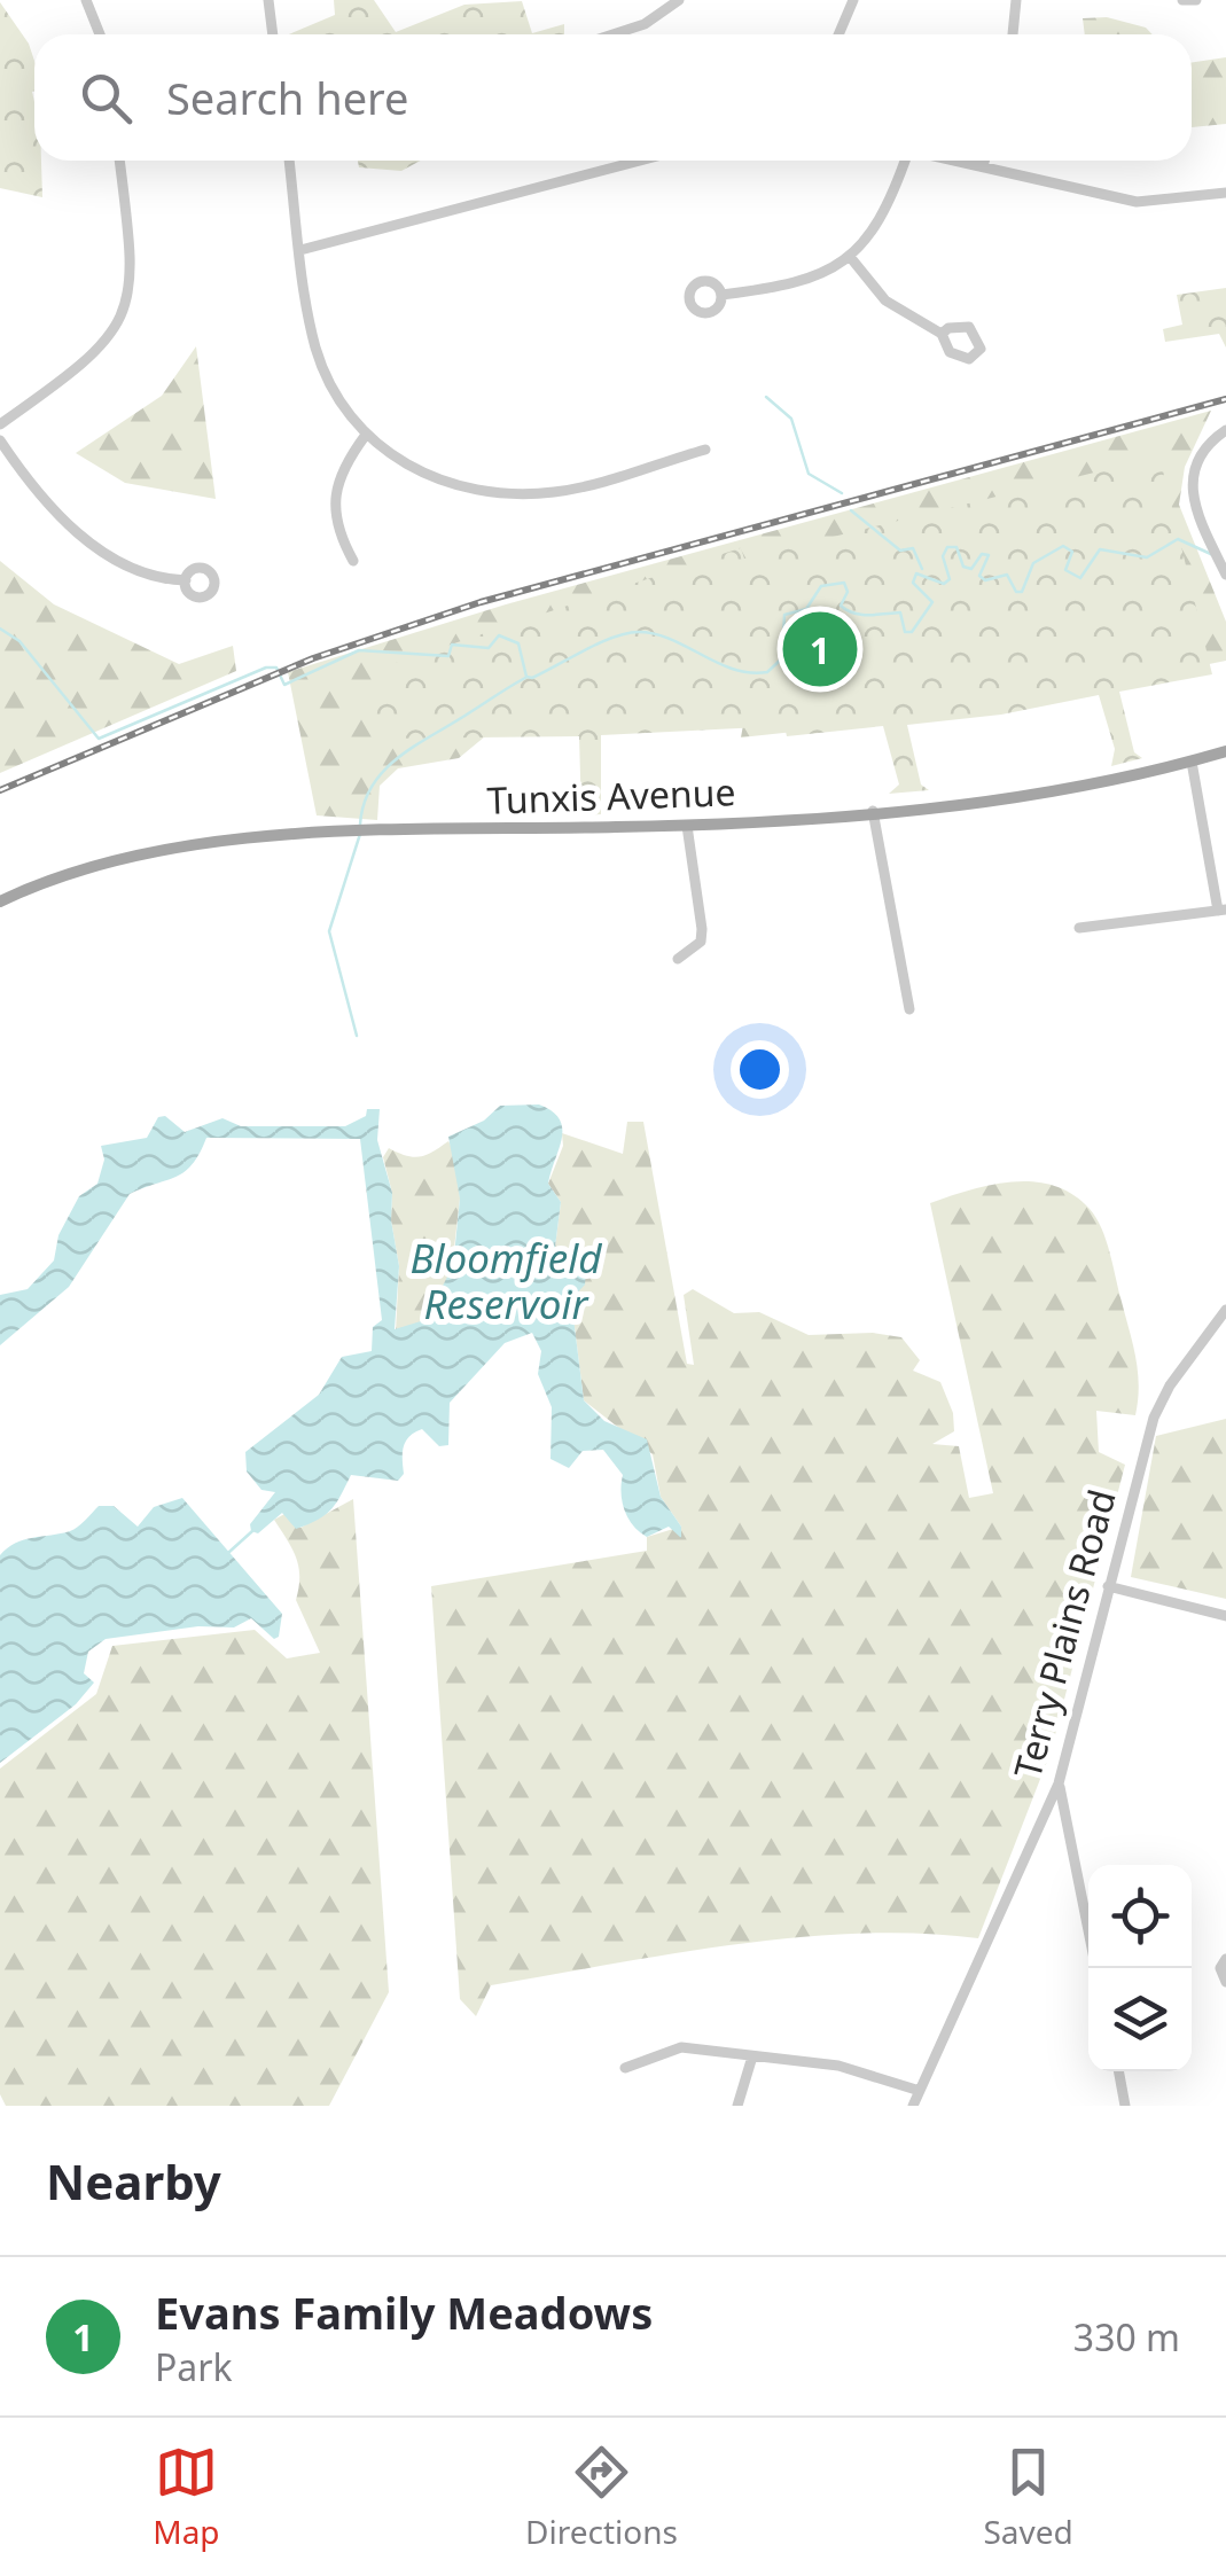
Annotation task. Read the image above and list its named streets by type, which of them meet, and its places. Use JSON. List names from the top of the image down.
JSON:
{
  "streets": {
    "main road": ["Tunxis Avenue"],
    "street": ["Terry Plains Road"]
  },
  "water": ["Bloomfield Reservoir"],
  "page": {
    "search": "Search here",
    "pins": "1",
    "heading": "Nearby",
    "list": [
      {
        "mark": "1",
        "name": "Evans Family Meadows",
        "note": "Park",
        "value": "330 m"
      }
    ],
    "nav": ["Map", "Directions", "Saved"]
  }
}
